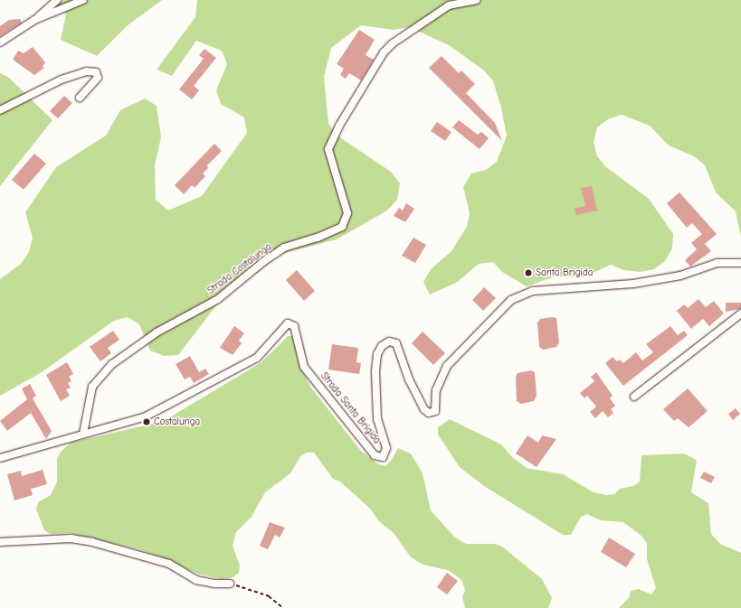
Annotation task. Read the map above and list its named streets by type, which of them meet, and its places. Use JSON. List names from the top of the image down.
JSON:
{
  "streets": {
    "street": ["Strada Costalunga", "Strada Santa Brigida"]
  },
  "crossings": [
    ["Strada Costalunga", "Strada Santa Brigida"]
  ],
  "places": ["Santa Brigida", "Costalunga"]
}
